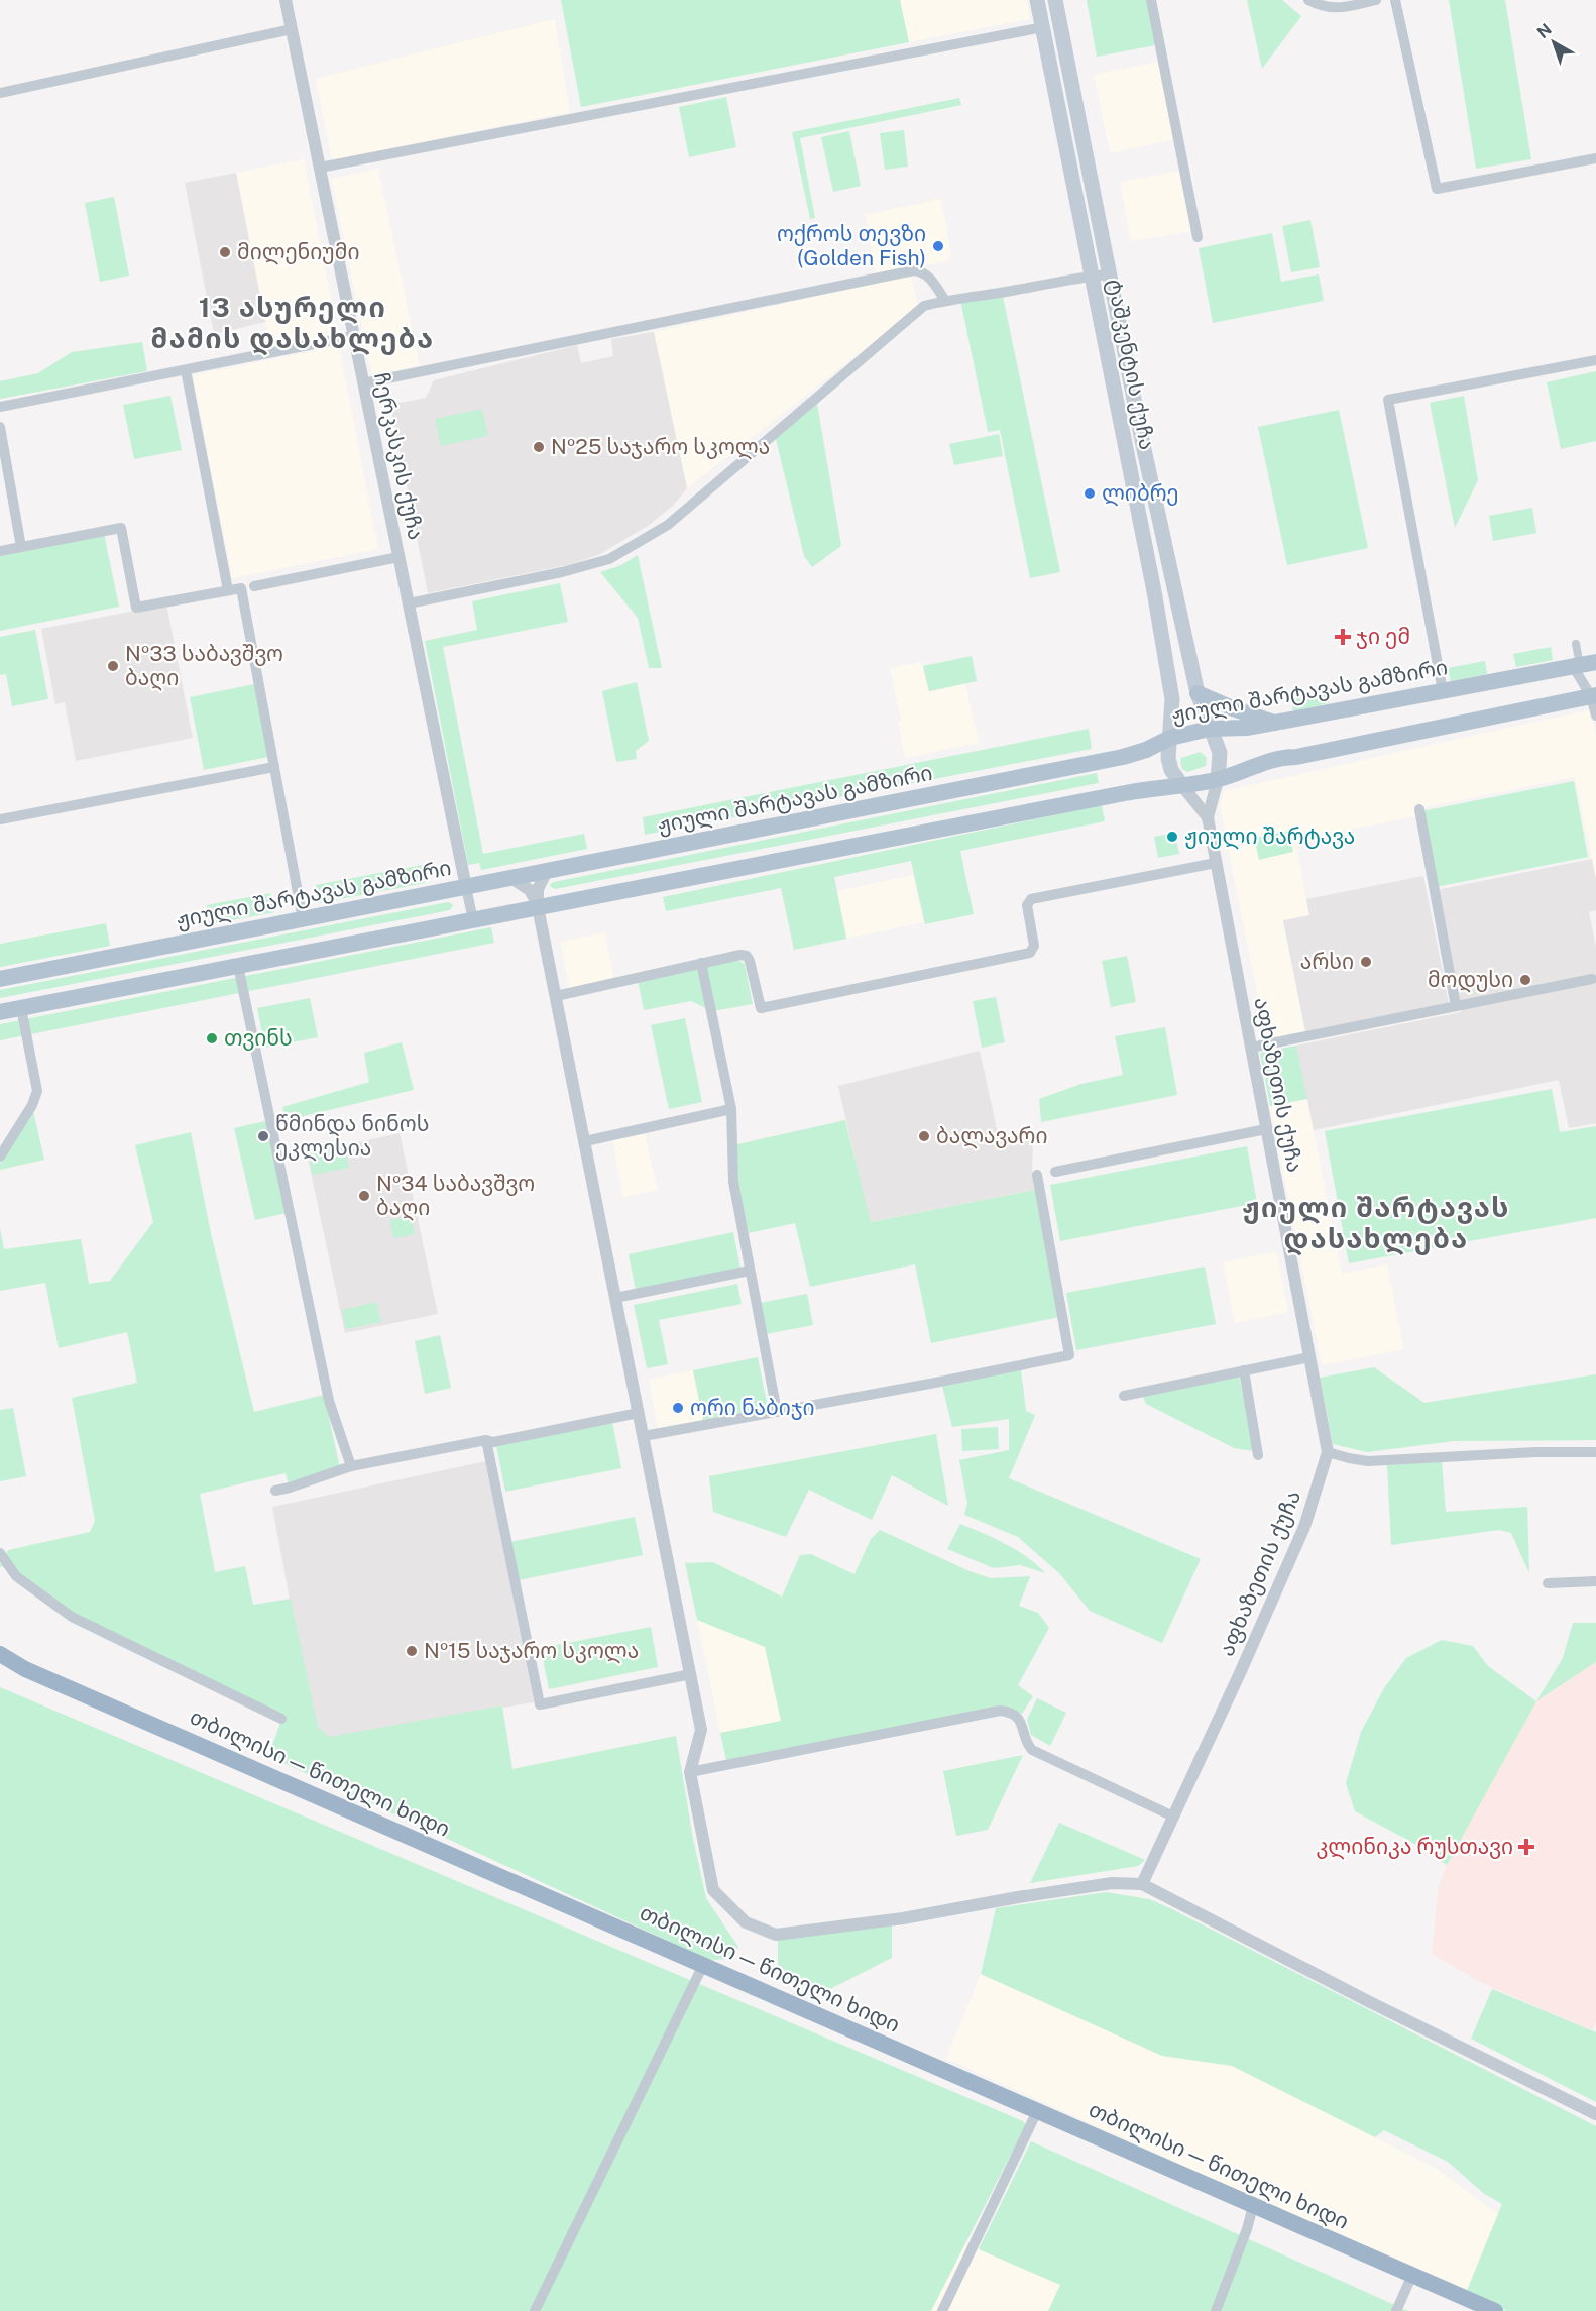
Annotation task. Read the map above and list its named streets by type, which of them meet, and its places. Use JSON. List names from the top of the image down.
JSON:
{
  "streets": {
    "highway": ["თბილისი — წითელი ხიდი"],
    "main road": ["ტაშკენტის ქუჩა", "ჟიული შარტავას გამზირი"],
    "street": ["ჩერკასკის ქუჩა", "აფხაზეთის ქუჩა"]
  },
  "crossings": [
    ["ტაშკენტის ქუჩა", "ჟიული შარტავას გამზირი"],
    ["ტაშკენტის ქუჩა", "აფხაზეთის ქუჩა"],
    ["ჩერკასკის ქუჩა", "ჟიული შარტავას გამზირი"],
    ["ჟიული შარტავას გამზირი", "აფხაზეთის ქუჩა"]
  ],
  "districts": ["13 ასურელი მამის დასახლება", "ჟიული შარტავას დასახლება"],
  "places": {
    "other": [
      "ოქროს თევზი (Golden Fish)",
      "მილენიუმი",
      "№25 საჯარო სკოლა",
      "ლიბრე",
      "№33 საბავშვო ბაღი",
      "ჟიული შარტავა",
      "არსი",
      "მოდუსი",
      "თვინს",
      "წმინდა ნინოს ეკლესია",
      "ბალავარი",
      "№34 საბავშვო ბაღი",
      "ორი ნაბიჯი",
      "№15 საჯარო სკოლა"
    ],
    "health": ["ჯი ემ", "კლინიკა რუსთავი"]
  },
  "north": "top left"
}
